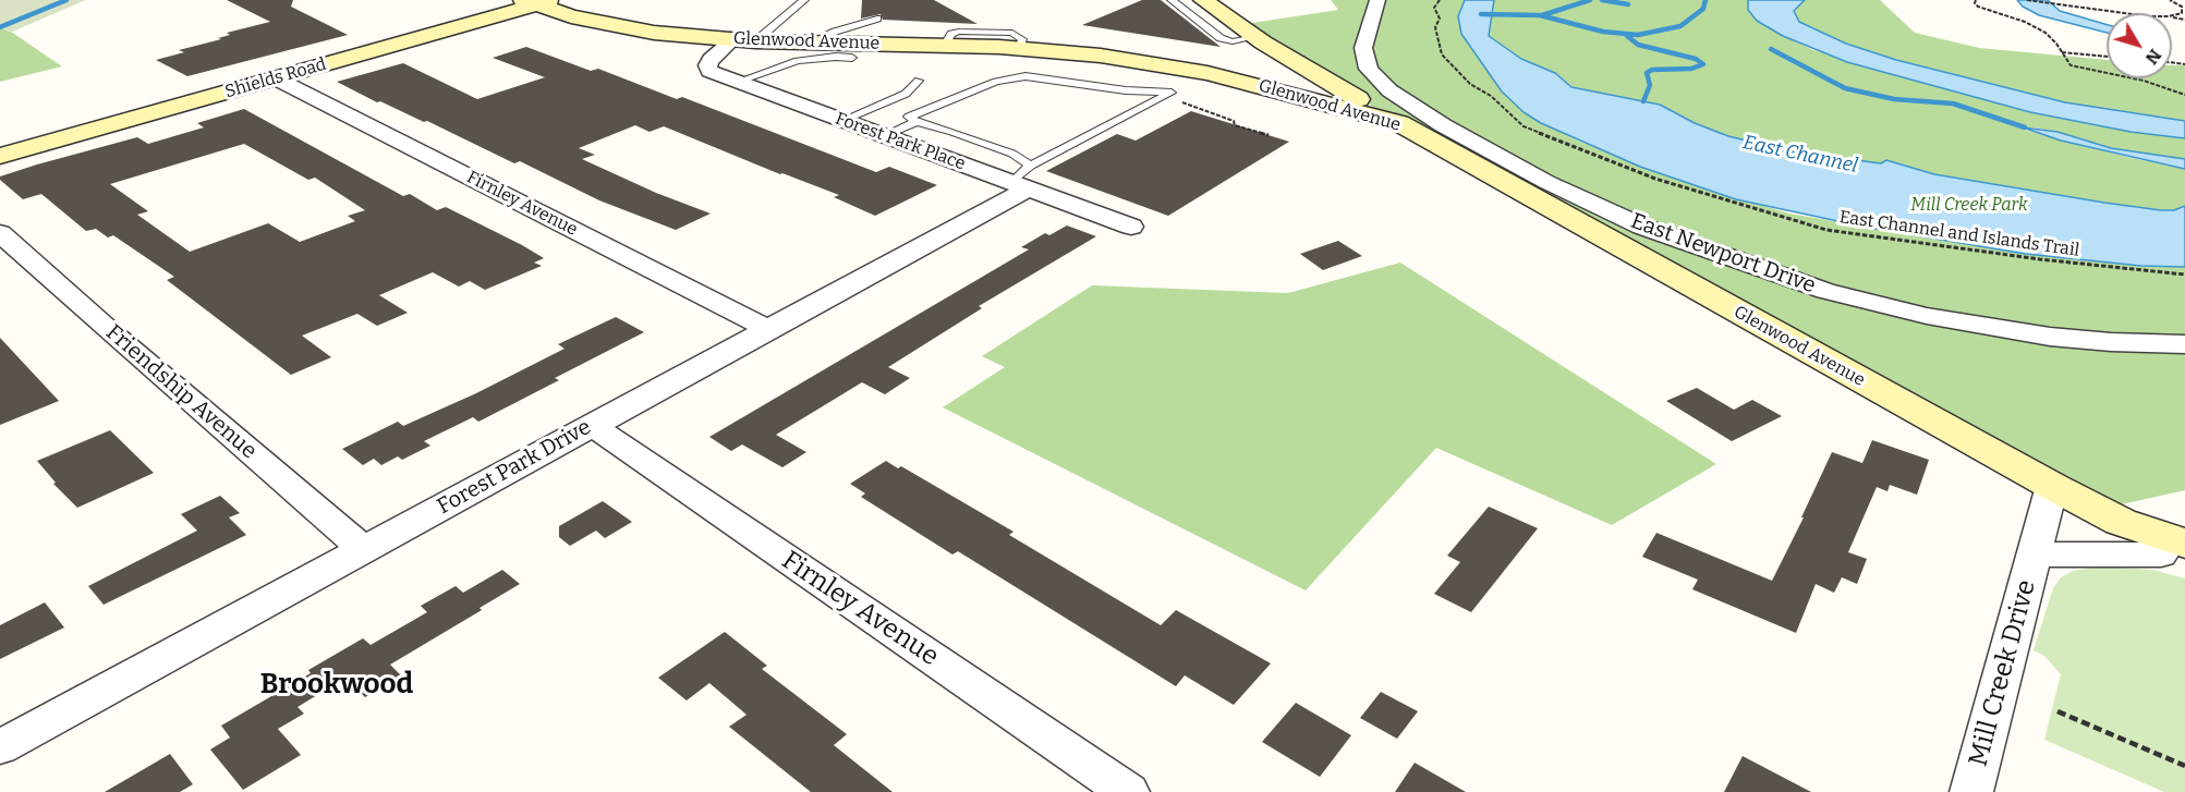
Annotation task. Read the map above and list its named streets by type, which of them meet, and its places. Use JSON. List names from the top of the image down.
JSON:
{
  "streets": {
    "street": [
      "Glenwood Avenue",
      "Shields Road",
      "Forest Park Place",
      "Firnley Avenue",
      "East Newport Drive",
      "Friendship Avenue",
      "Forest Park Drive",
      "Mill Creek Drive"
    ],
    "path": ["East Channel and Islands Trail"]
  },
  "crossings": [
    ["Glenwood Avenue", "Shields Road"],
    ["Glenwood Avenue", "Forest Park Place"],
    ["Glenwood Avenue", "Mill Creek Drive"],
    ["Shields Road", "Firnley Avenue"],
    ["Forest Park Place", "Forest Park Drive"],
    ["Firnley Avenue", "Forest Park Drive"],
    ["Friendship Avenue", "Forest Park Drive"]
  ],
  "districts": ["Brookwood"],
  "water": ["East Channel"],
  "parks": ["Mill Creek Park"],
  "north": "bottom right"
}
